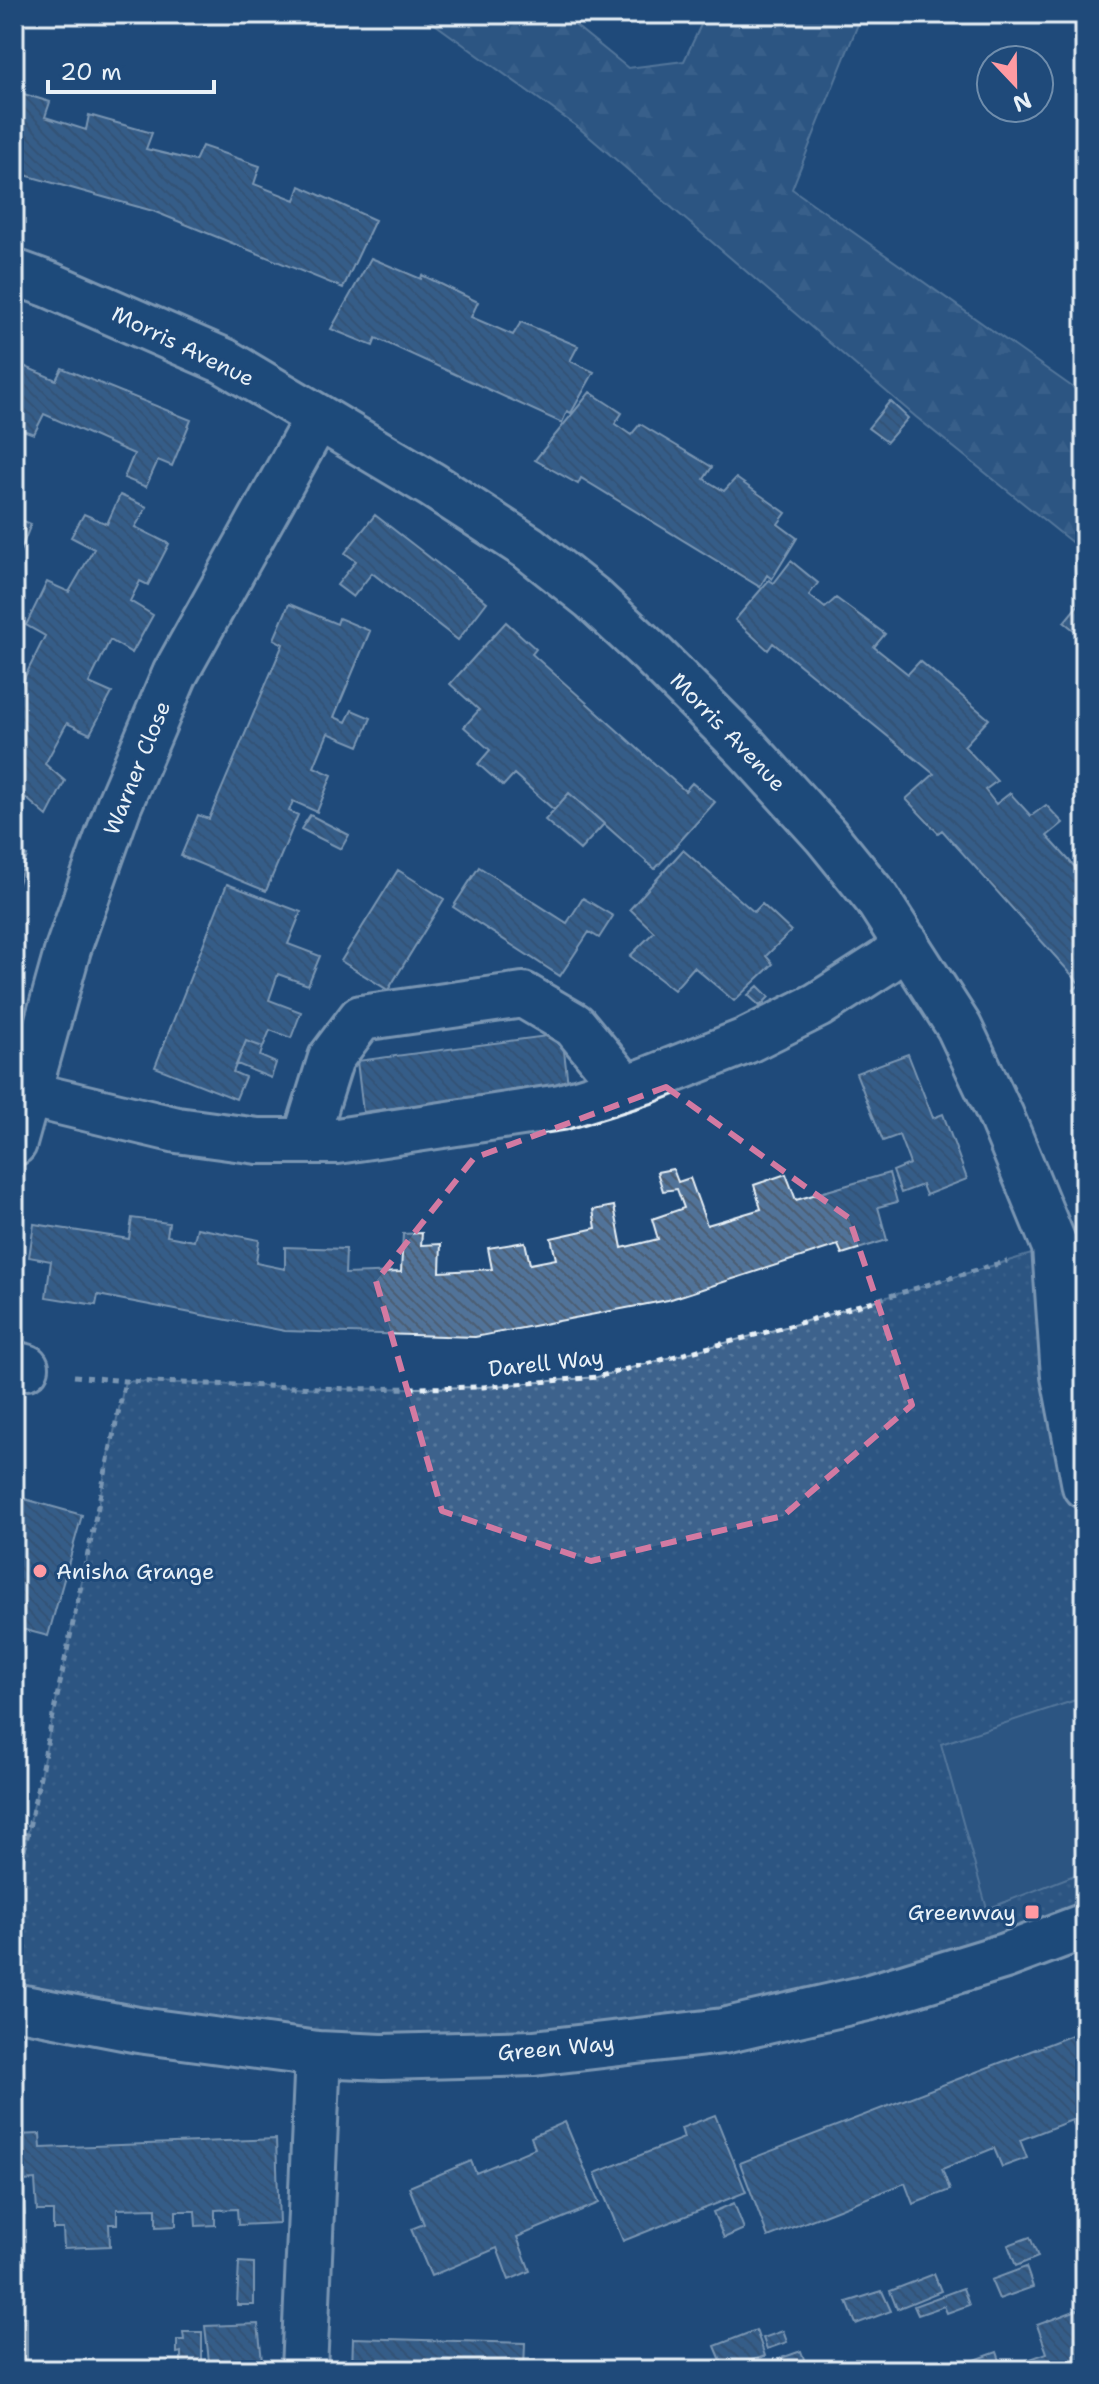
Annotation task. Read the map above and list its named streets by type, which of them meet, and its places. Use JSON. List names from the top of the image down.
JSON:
{
  "streets": {
    "street": ["Morris Avenue", "Warner Close", "Green Way"],
    "path": ["Darell Way"]
  },
  "crossings": [
    ["Morris Avenue", "Warner Close"],
    ["Morris Avenue", "Darell Way"]
  ],
  "places": {
    "other": ["Anisha Grange"],
    "transit": ["Greenway"]
  },
  "scale_bar": "20 m",
  "north": "bottom"
}
